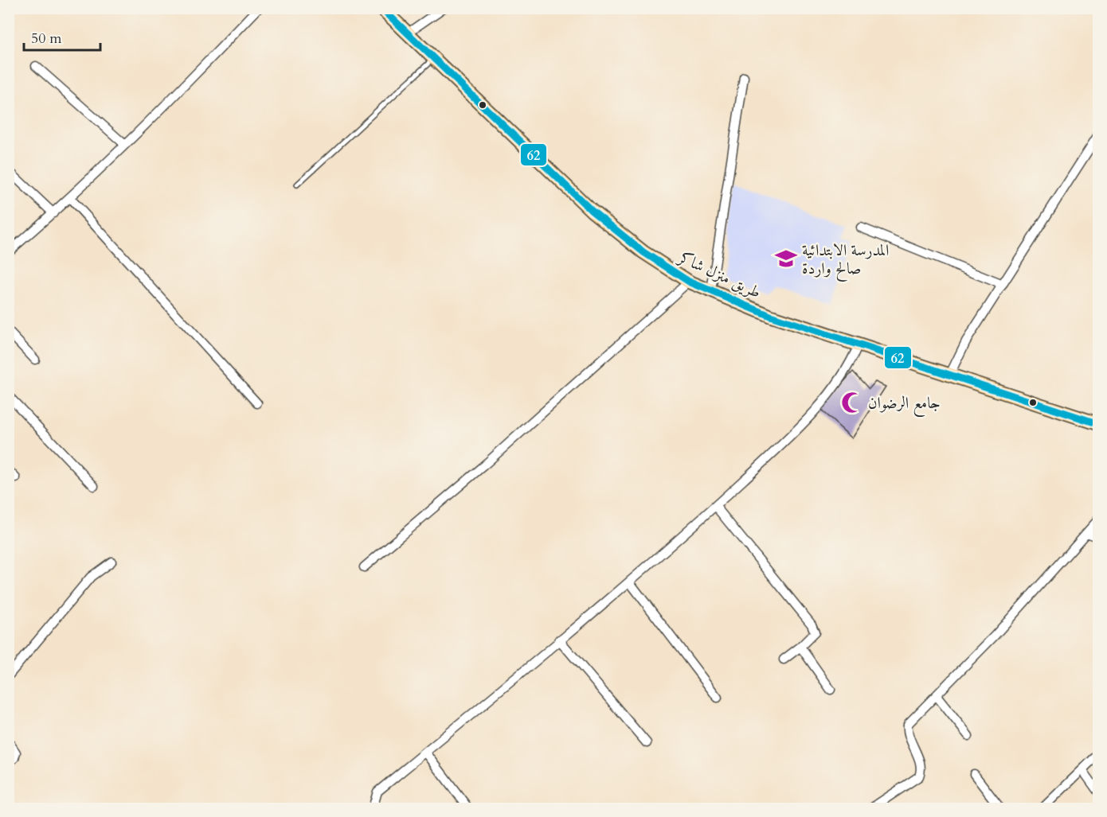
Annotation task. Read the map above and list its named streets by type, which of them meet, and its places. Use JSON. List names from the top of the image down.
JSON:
{
  "streets": {
    "main road": ["طريق منزل شاكر"]
  },
  "places": {
    "school or university": ["المدرسة الابتدائية صالح واردة"],
    "mosque": ["جامع الرضوان"]
  },
  "lines": ["transit line 62"],
  "scale_bar": "50 m"
}
